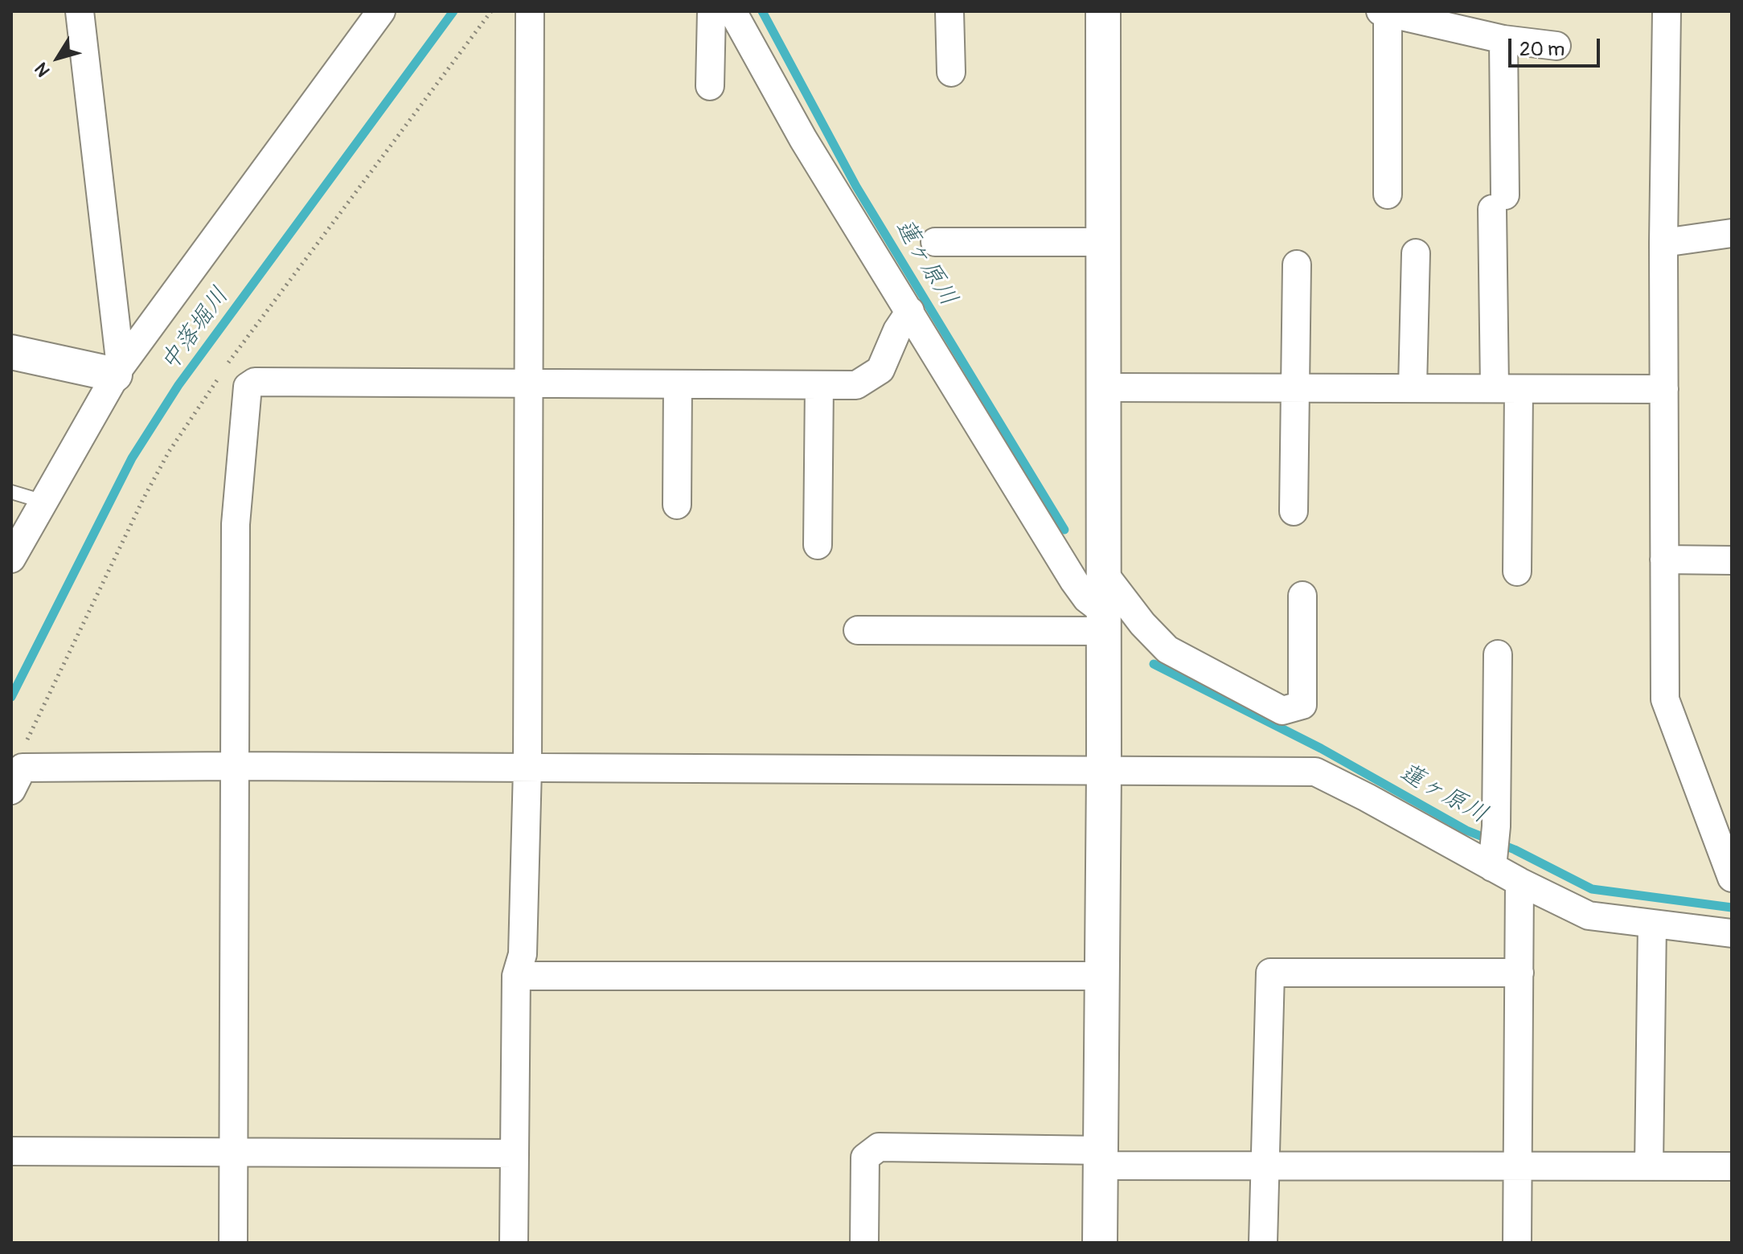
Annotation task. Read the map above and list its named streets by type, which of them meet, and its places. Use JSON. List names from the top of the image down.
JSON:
{
  "water": ["蓮ヶ原川", "中落堀川"],
  "scale_bar": "20 m",
  "north": "bottom left"
}
